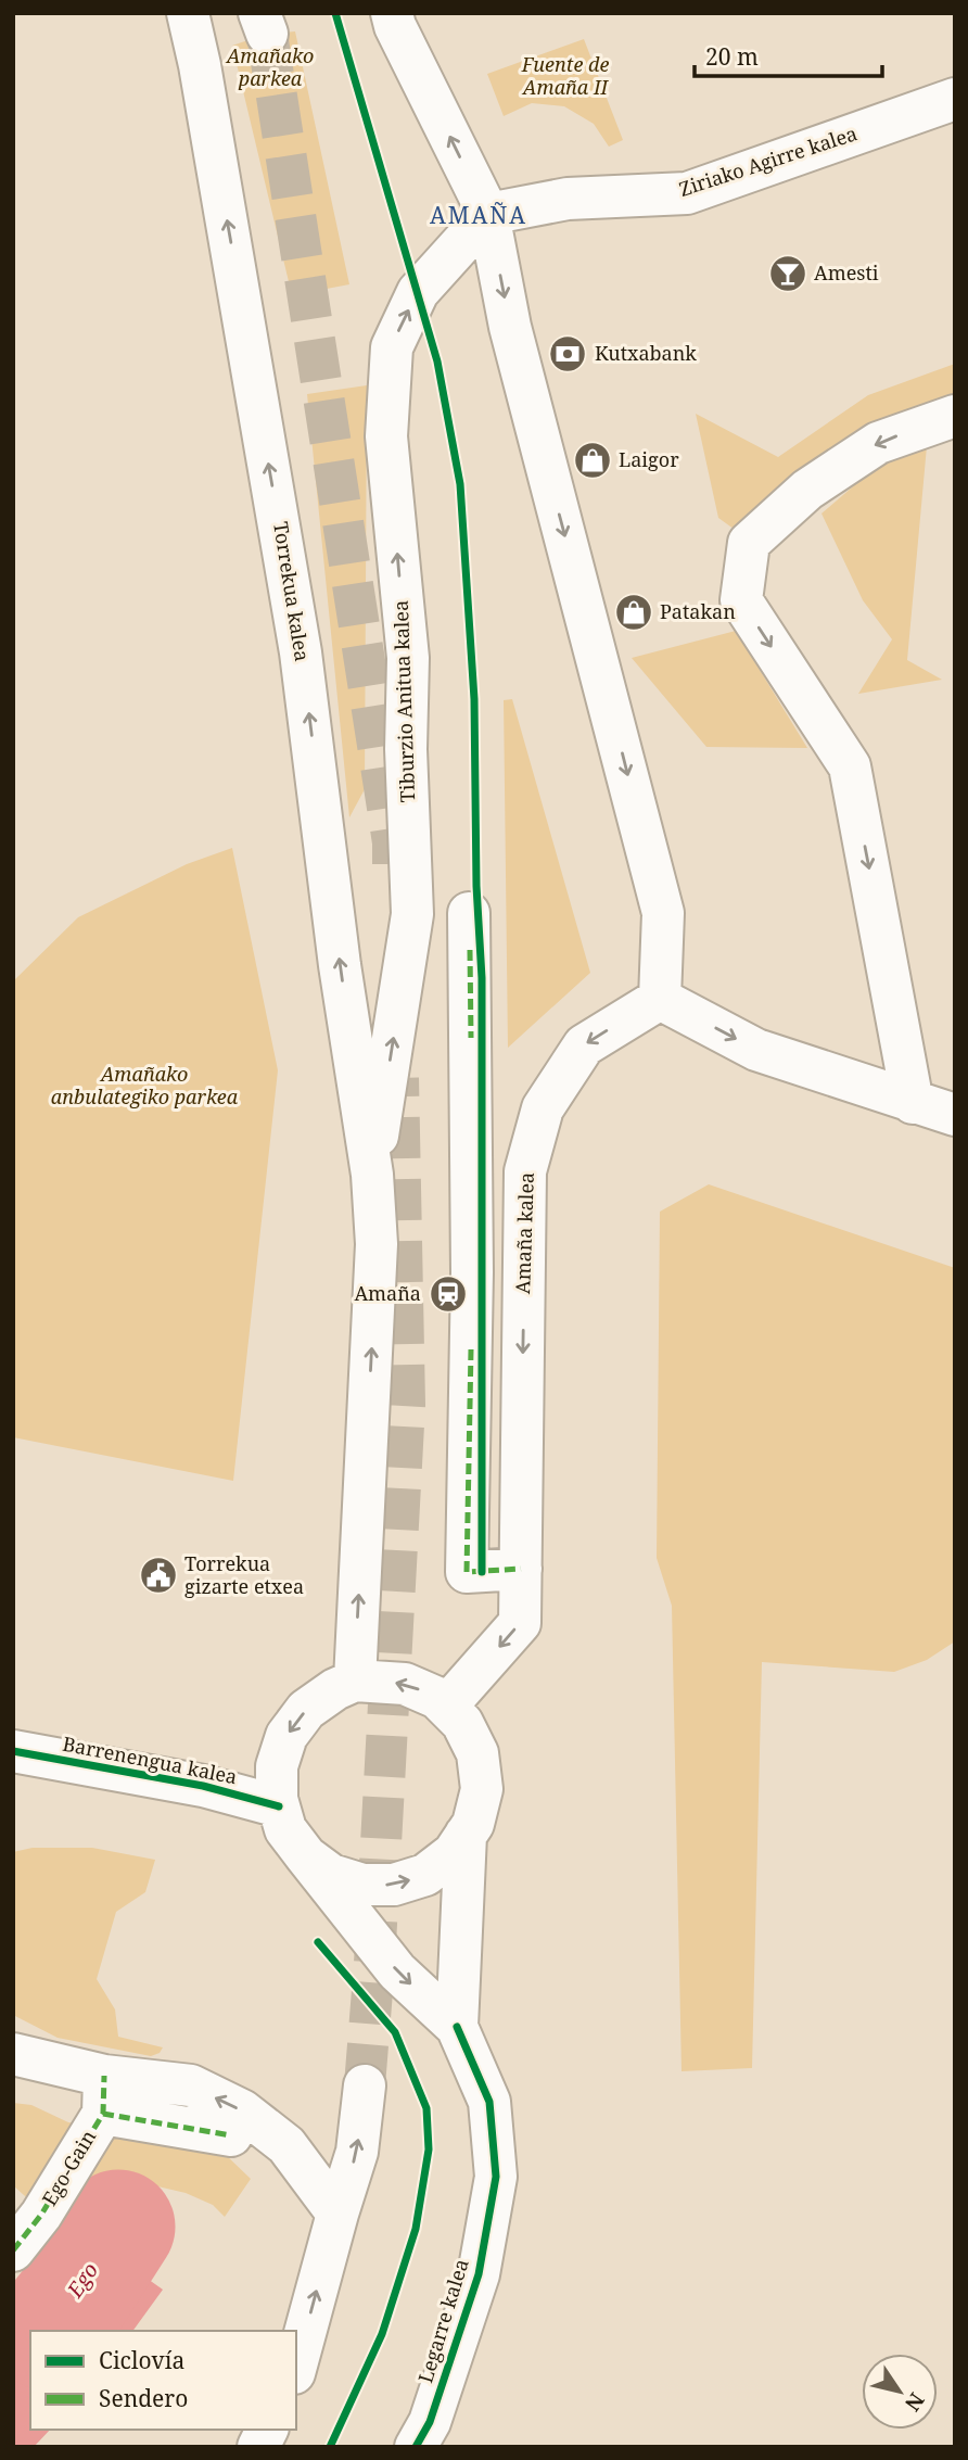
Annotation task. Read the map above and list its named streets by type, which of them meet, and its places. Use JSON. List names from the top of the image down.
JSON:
{
  "streets": {
    "street": [
      "Ziriako Agirre kalea",
      "Torrekua kalea",
      "Tiburzio Anitua kalea",
      "Amaña kalea",
      "Barrenengua kalea",
      "Ego-Gain",
      "Legarre kalea"
    ]
  },
  "crossings": [
    ["Ziriako Agirre kalea", "Tiburzio Anitua kalea"],
    ["Torrekua kalea", "Tiburzio Anitua kalea"],
    ["Amaña kalea", "Barrenengua kalea"]
  ],
  "districts": ["AMAÑA"],
  "water": ["Ego"],
  "parks": ["Amañako parkea", "Fuente de Amaña II", "Amañako anbulategiko parkea"],
  "places": {
    "bar": ["Amesti"],
    "bank": ["Kutxabank"],
    "shop": ["Laigor", "Patakan"],
    "station": ["Amaña"],
    "public building": ["Torrekua gizarte etxea"]
  },
  "legend": ["Ciclovía", "Sendero"],
  "scale_bar": "20 m",
  "north": "bottom right"
}
